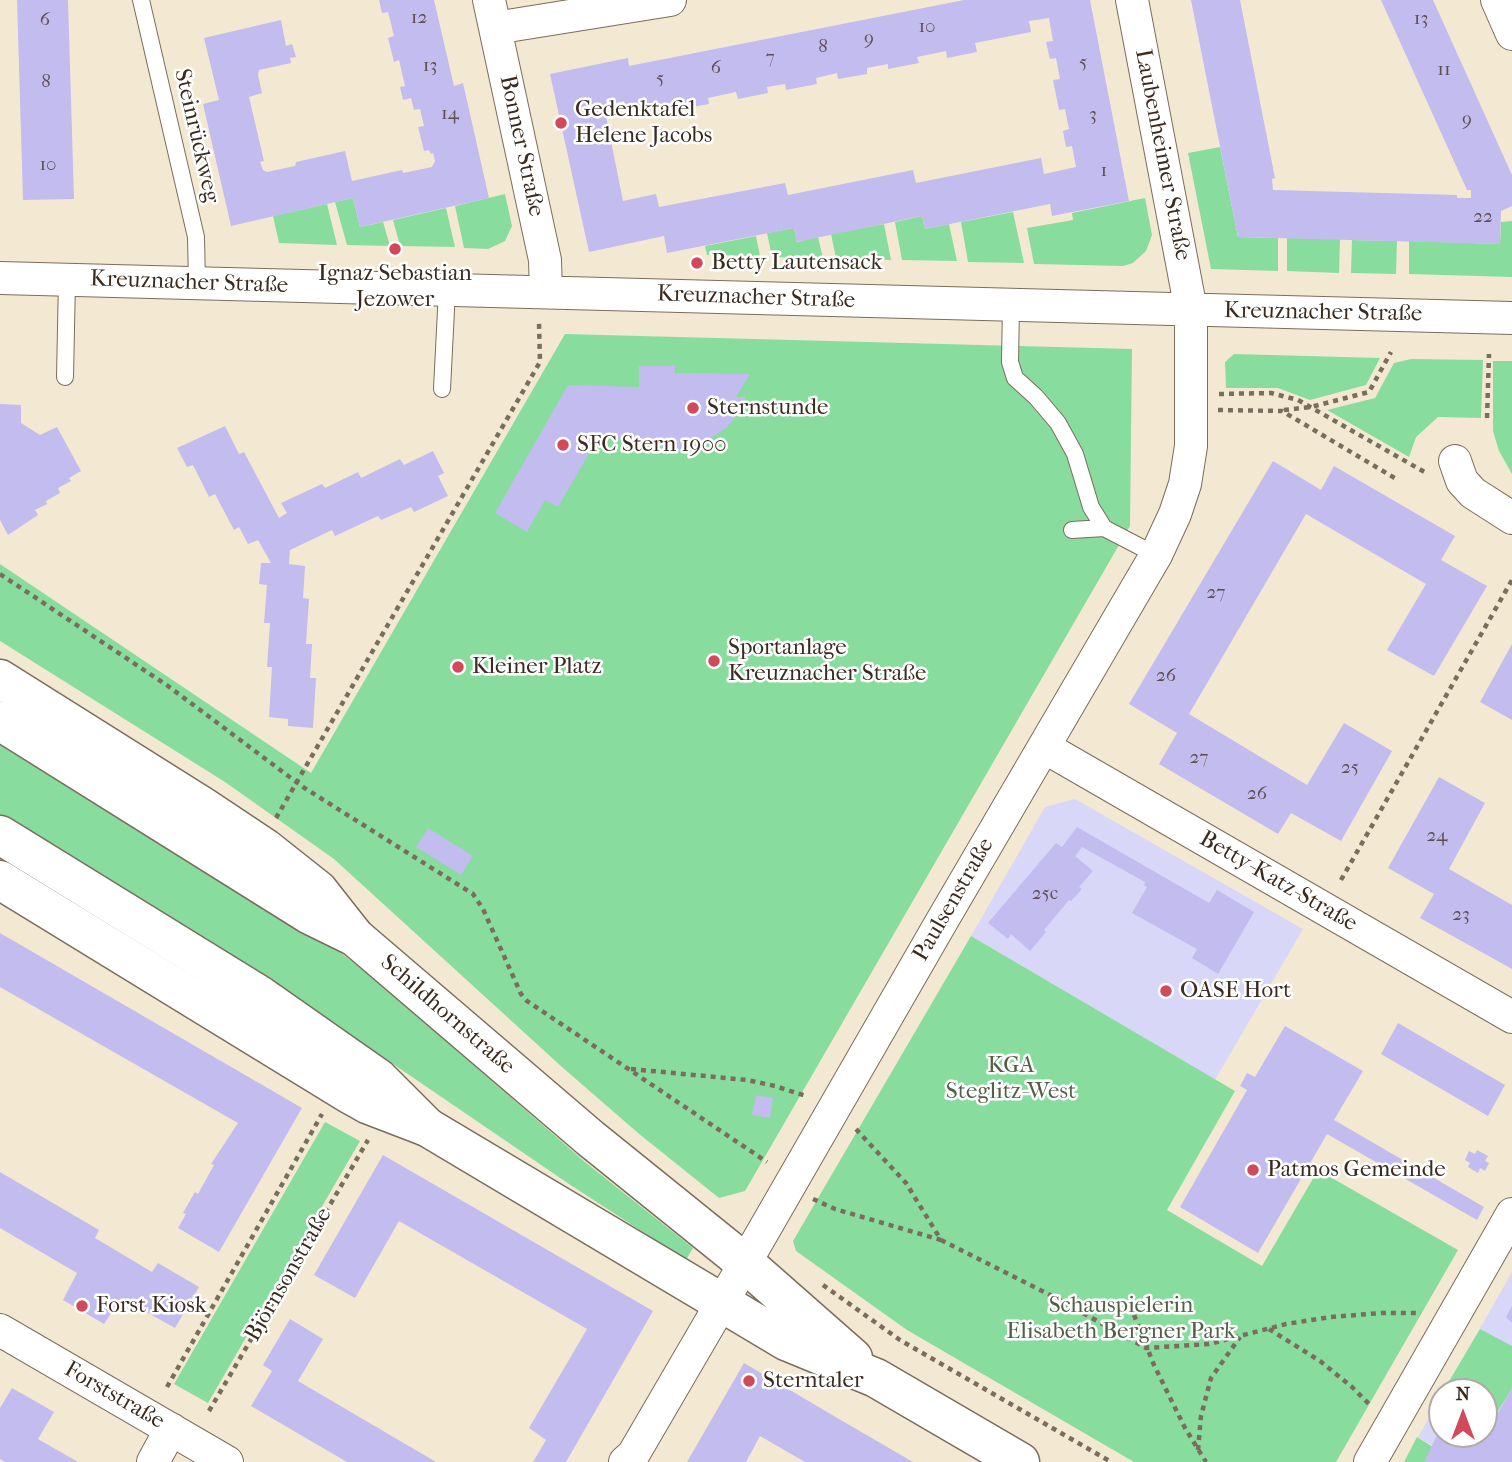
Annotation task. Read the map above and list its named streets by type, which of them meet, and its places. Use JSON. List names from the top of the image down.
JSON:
{
  "streets": {
    "main road": ["Schildhornstraße"],
    "street": [
      "Bonner Straße",
      "Laubenheimer Straße",
      "Kreuznacher Straße",
      "Betty-Katz-Straße",
      "Paulsenstraße",
      "Forststraße"
    ],
    "lane": ["Steinrückweg"],
    "path": ["Björnsonstraße"]
  },
  "crossings": [
    ["Steinrückweg", "Kreuznacher Straße"],
    ["Bonner Straße", "Kreuznacher Straße"],
    ["Laubenheimer Straße", "Kreuznacher Straße"],
    ["Laubenheimer Straße", "Paulsenstraße"],
    ["Kreuznacher Straße", "Paulsenstraße"],
    ["Betty-Katz-Straße", "Paulsenstraße"],
    ["Paulsenstraße", "Schildhornstraße"]
  ],
  "parks": ["KGA Steglitz-West", "Schauspielerin Elisabeth Bergner Park"],
  "places": [
    "Gedenktafel Helene Jacobs",
    "Ignaz Sebastian Jezower",
    "Betty Lautensack",
    "Sternstunde",
    "SFC Stern 1900",
    "Sportanlage Kreuznacher Straße",
    "Kleiner Platz",
    "OASE Hort",
    "Patmos Gemeinde",
    "Forst Kiosk",
    "Sterntaler"
  ],
  "house_numbers": [
    "12",
    "13",
    "6",
    "10",
    "9",
    "8",
    "7",
    "5",
    "13",
    "6",
    "11",
    "5",
    "8",
    "14",
    "3",
    "9",
    "10",
    "1",
    "22",
    "27",
    "26",
    "27",
    "25",
    "26",
    "24",
    "25c",
    "23"
  ],
  "north": "top"
}
